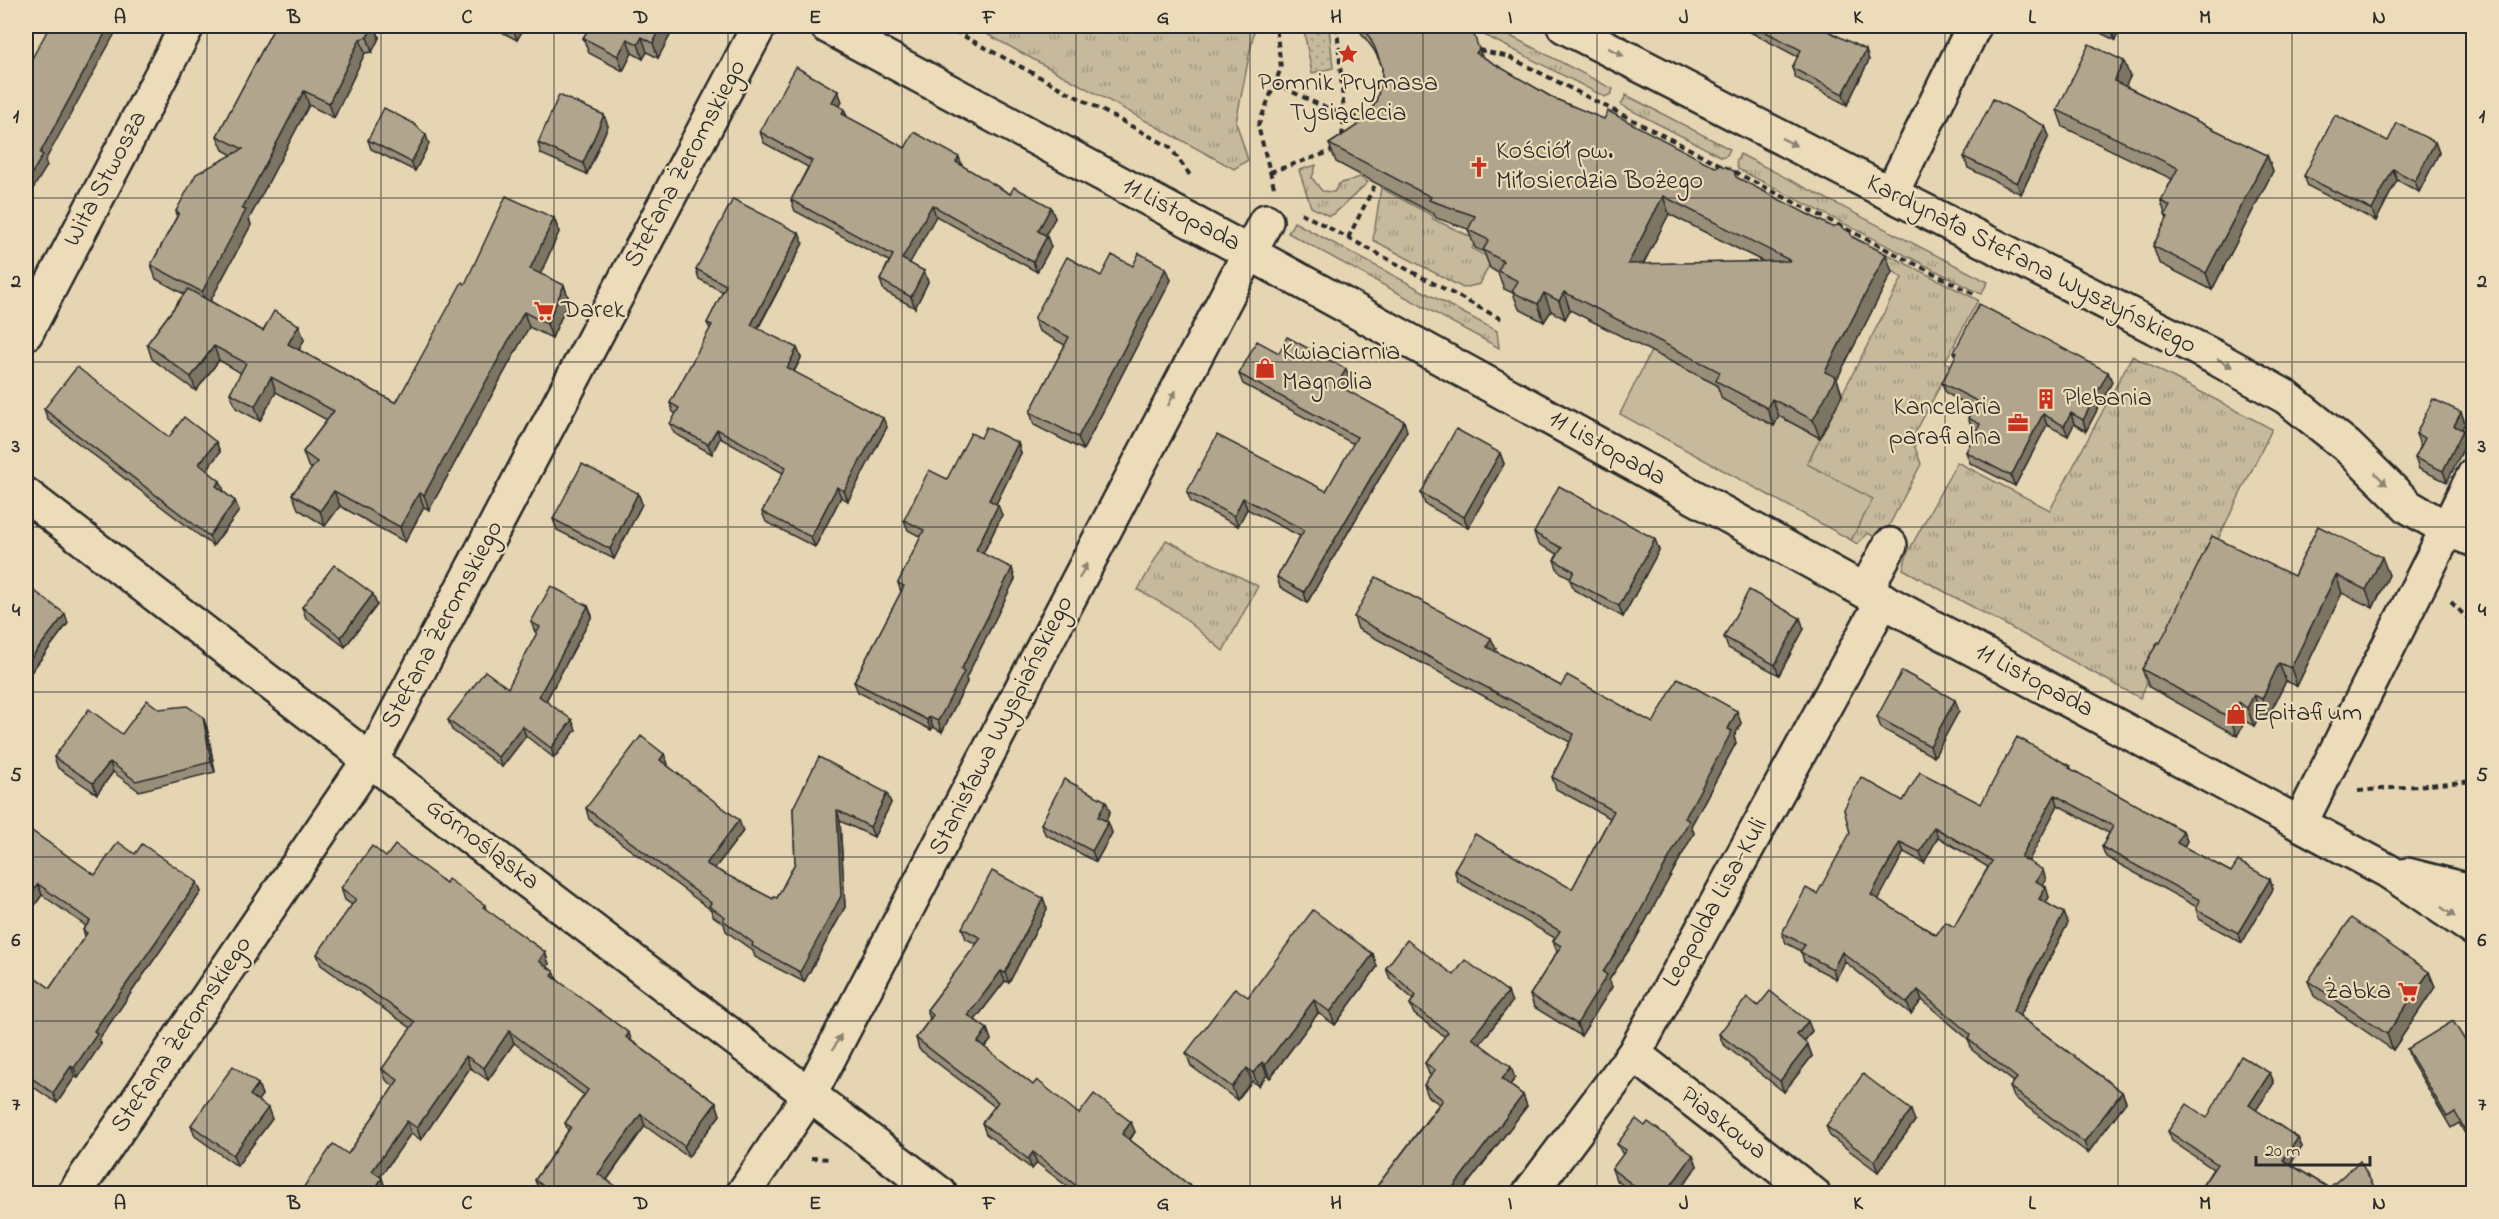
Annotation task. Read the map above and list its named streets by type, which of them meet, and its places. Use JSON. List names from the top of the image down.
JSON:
{
  "streets": {
    "street": [
      "Stefana Żeromskiego",
      "Wita Stwosza",
      "11 Listopada",
      "Kardynała Stefana Wyszyńskiego",
      "Stanisława Wyspiańskiego",
      "Górnośląska",
      "Leopolda Lisa-Kuli",
      "Piaskowa"
    ]
  },
  "crossings": [
    ["Stefana Żeromskiego", "Górnośląska"],
    ["11 Listopada", "Stanisława Wyspiańskiego"],
    ["11 Listopada", "Leopolda Lisa-Kuli"],
    ["Stanisława Wyspiańskiego", "Górnośląska"],
    ["Leopolda Lisa-Kuli", "Piaskowa"]
  ],
  "one_way": ["Kardynała Stefana Wyszyńskiego", "Stanisława Wyspiańskiego"],
  "places": {
    "place": ["Pomnik Prymasa Tysiąclecia"],
    "church": ["Kościół pw. Miłosierdzia Bożego"],
    "supermarket": ["Darek", "Żabka"],
    "shop": ["Kwiaciarnia Magnolia", "Epitafium"],
    "building": ["Plebania"],
    "office": ["Kancelaria parafialna"]
  },
  "scale_bar": "20 m",
  "grid": {
    "columns": [
      "A",
      "B",
      "C",
      "D",
      "E",
      "F",
      "G",
      "H",
      "I",
      "J",
      "K",
      "L",
      "M",
      "N"
    ],
    "rows": [
      "1",
      "2",
      "3",
      "4",
      "5",
      "6",
      "7"
    ]
  }
}
